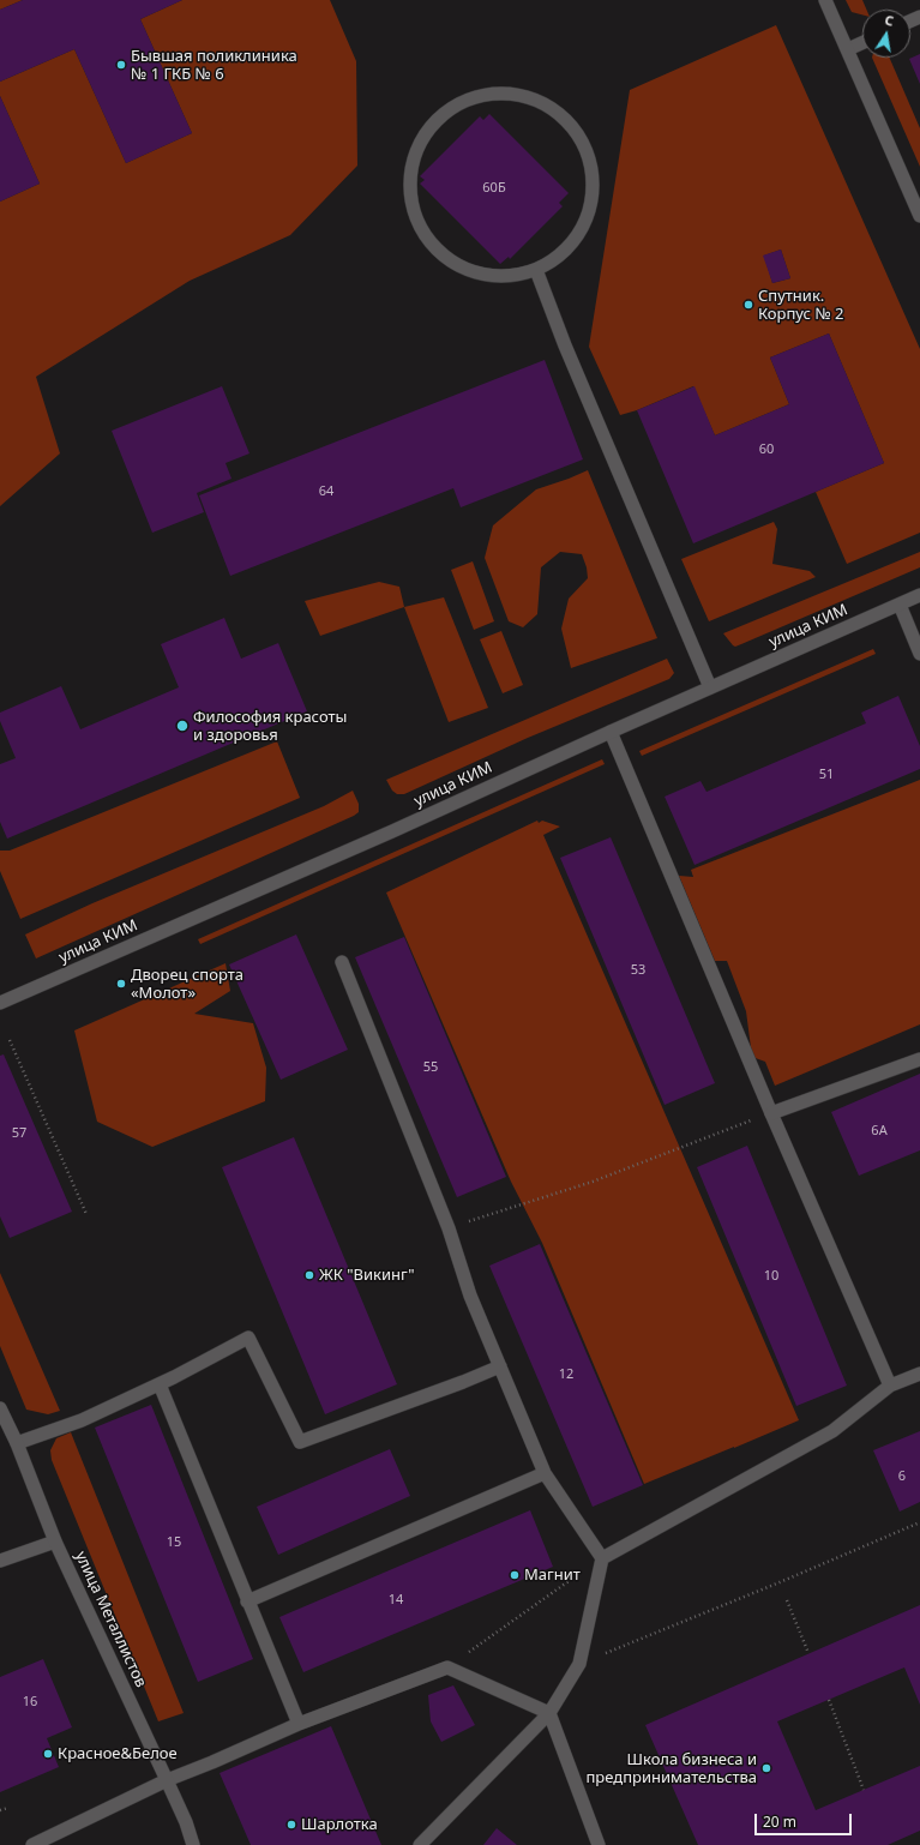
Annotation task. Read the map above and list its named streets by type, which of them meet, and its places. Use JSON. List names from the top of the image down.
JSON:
{
  "streets": {
    "street": ["улица КИМ", "улица Металлистов"]
  },
  "places": [
    "Бывшая поликлиника № 1 ГКБ № 6",
    "Спутник. Корпус № 2",
    "Философия красоты и здоровья",
    "Дворец спорта «Молот»",
    "ЖК \"Викинг\"",
    "Магнит",
    "Красное&Белое",
    "Школа бизнеса и предпринимательства",
    "Шарлотка"
  ],
  "house_numbers": [
    "60Б",
    "60",
    "64",
    "51",
    "53",
    "55",
    "6А",
    "57",
    "10",
    "12",
    "6",
    "15",
    "14",
    "16"
  ],
  "scale_bar": "20 m",
  "north": "top"
}
